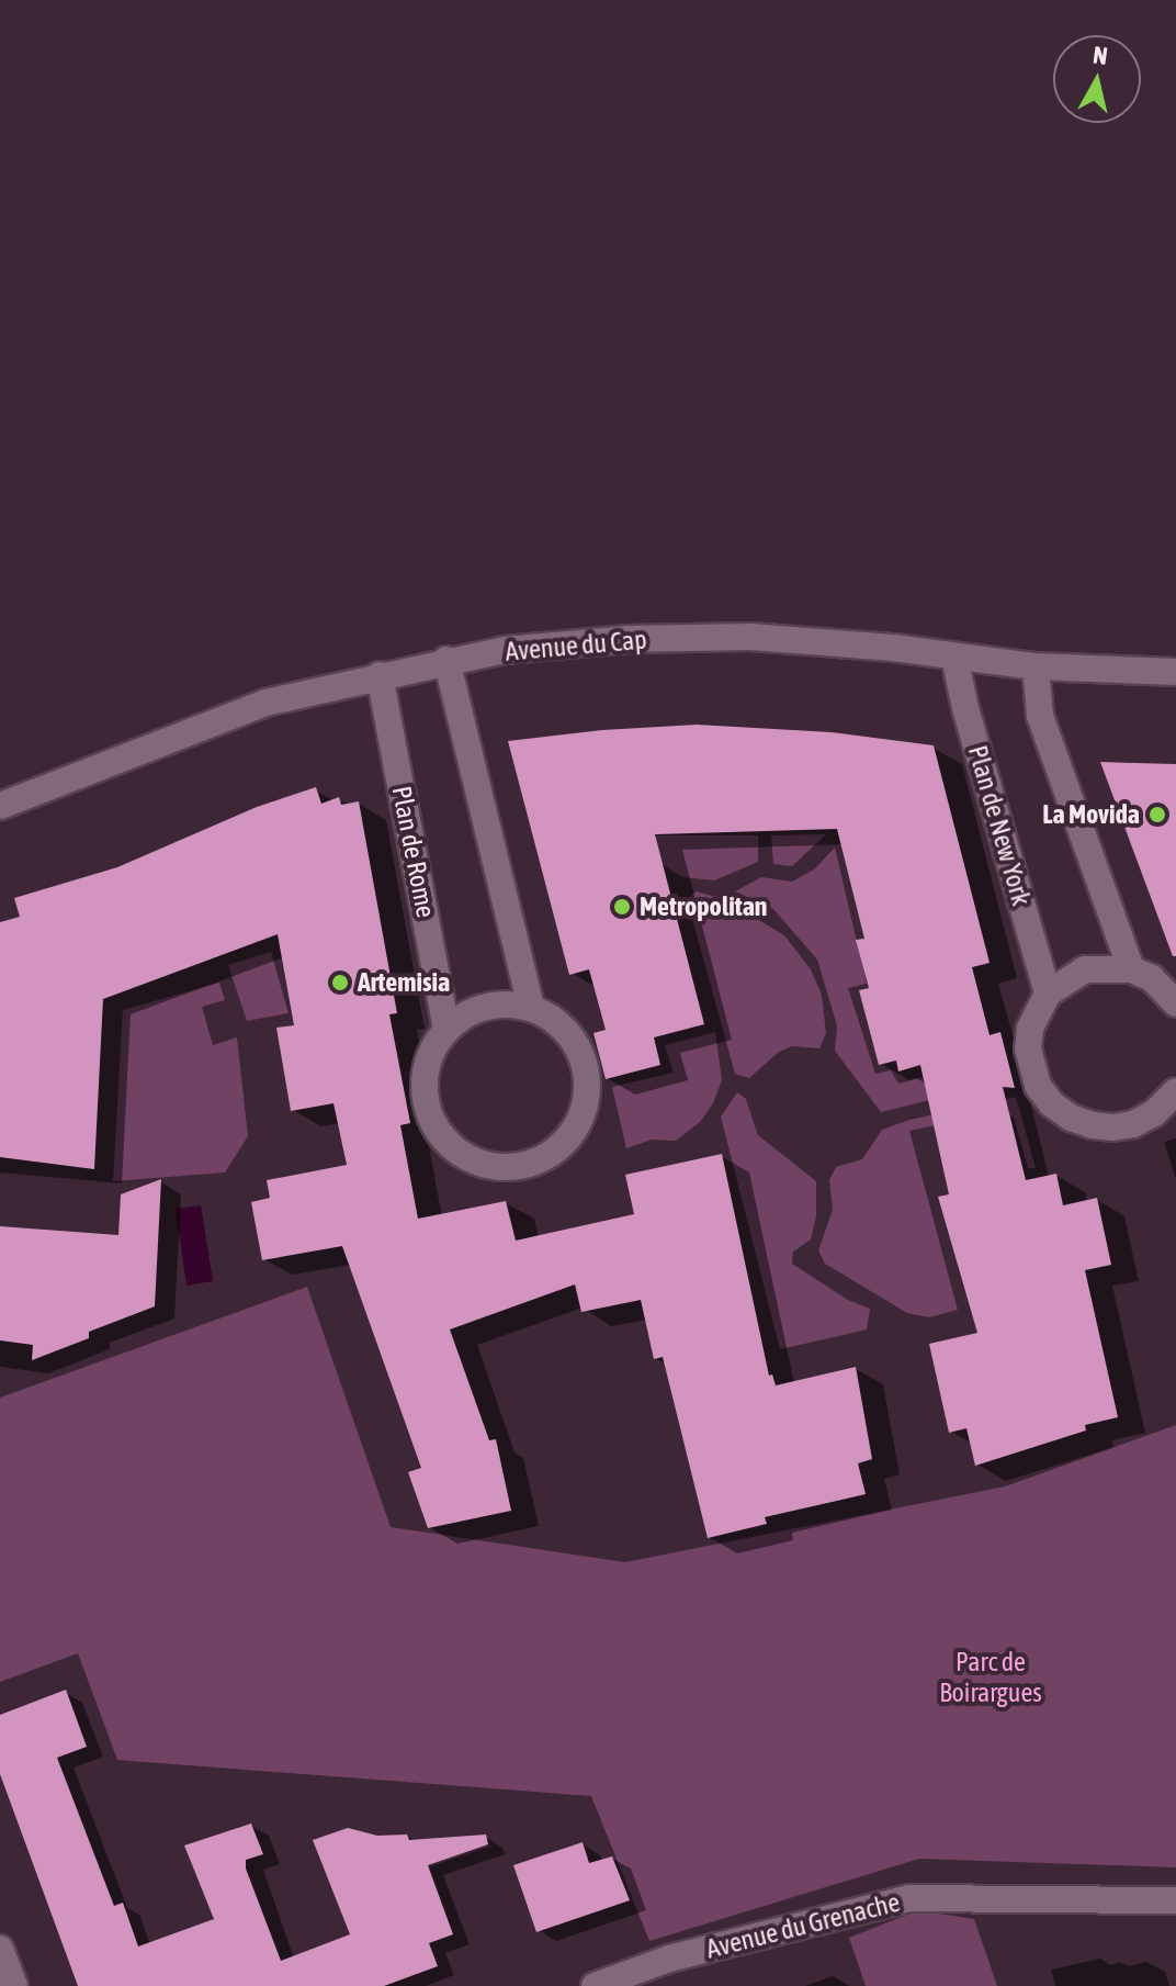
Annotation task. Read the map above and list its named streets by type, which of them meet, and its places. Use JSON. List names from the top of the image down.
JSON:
{
  "streets": {
    "street": [
      "Avenue du Cap",
      "Plan de New York",
      "Plan de Rome",
      "Avenue du Grenache"
    ]
  },
  "crossings": [
    ["Avenue du Cap", "Plan de New York"],
    ["Avenue du Cap", "Plan de Rome"]
  ],
  "parks": ["Parc de Boirargues"],
  "places": ["La Movida", "Metropolitan", "Artemisia"],
  "north": "top"
}
